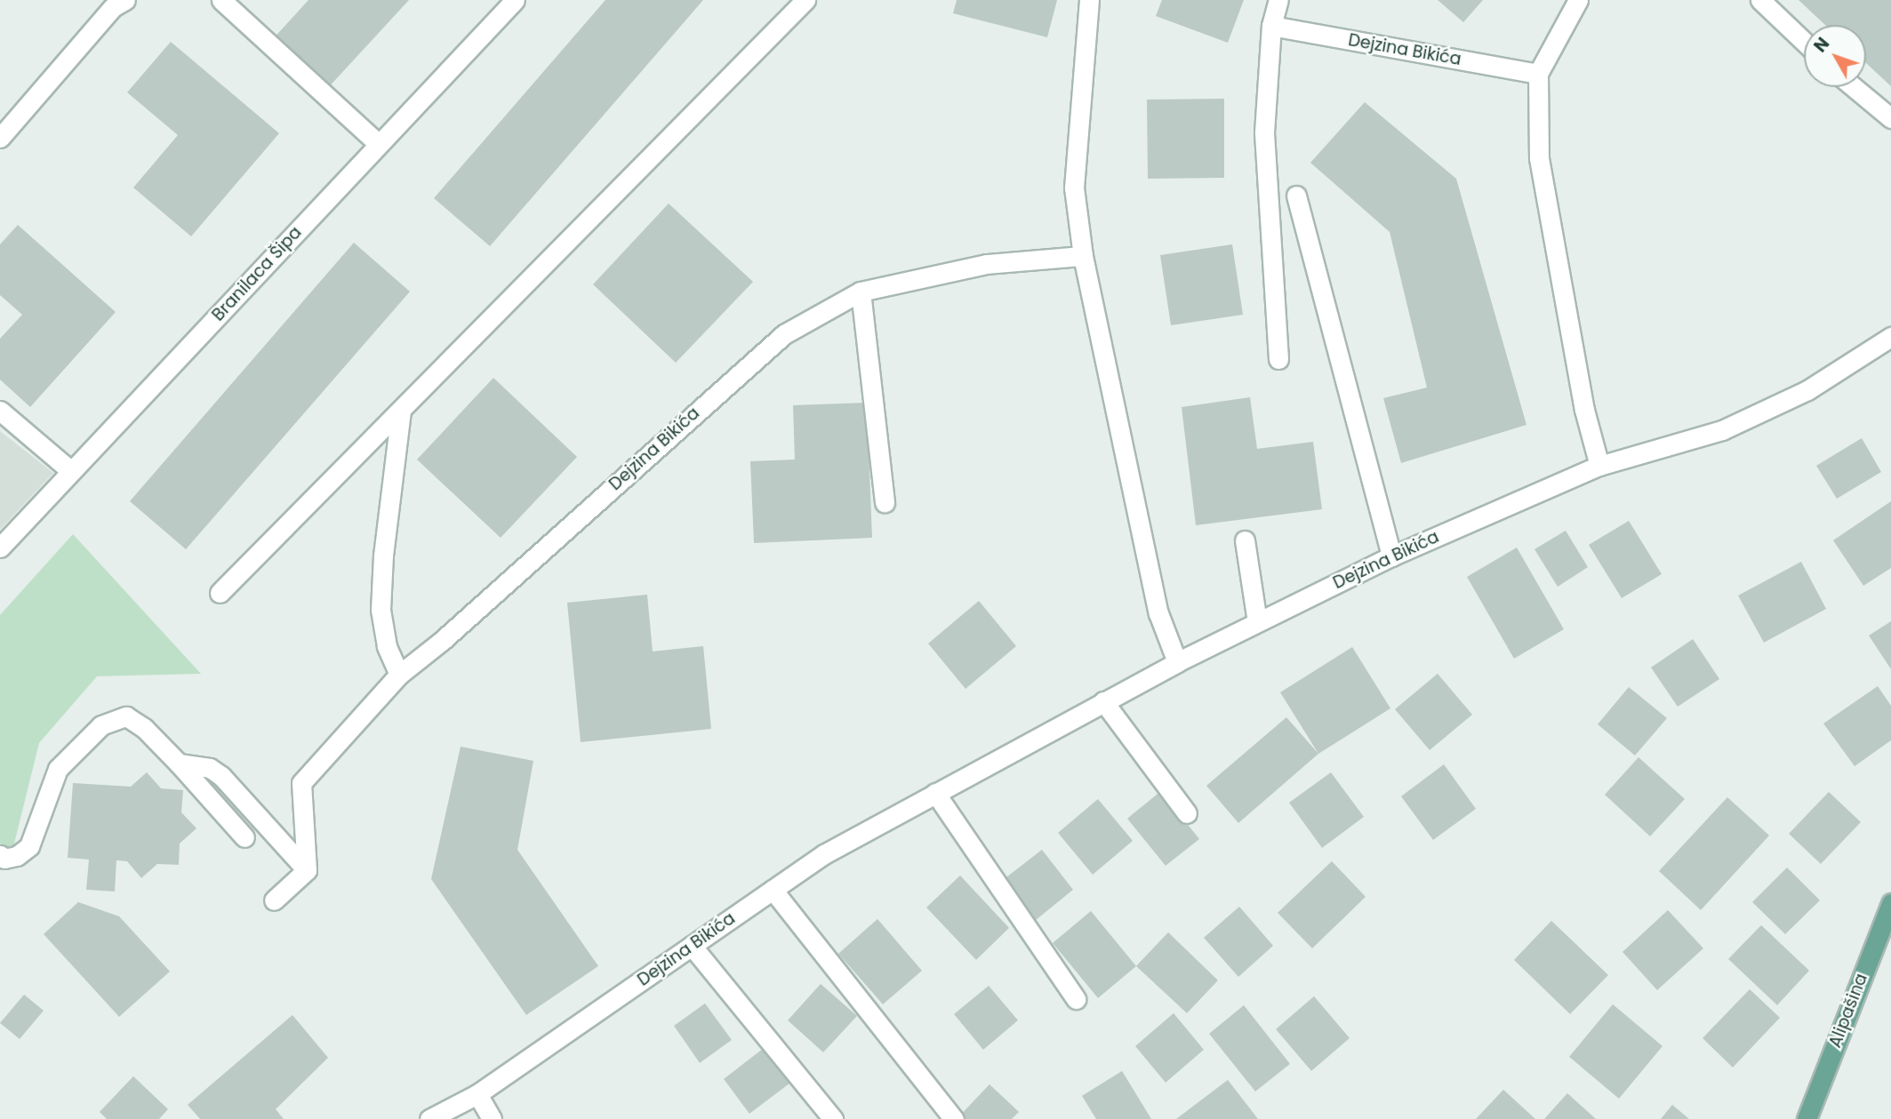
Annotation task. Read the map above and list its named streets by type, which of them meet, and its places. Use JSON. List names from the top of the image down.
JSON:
{
  "streets": {
    "main road": ["Alipašina"],
    "street": ["Dejzina Bikića", "Branilaca Šipa"]
  },
  "north": "top left"
}
